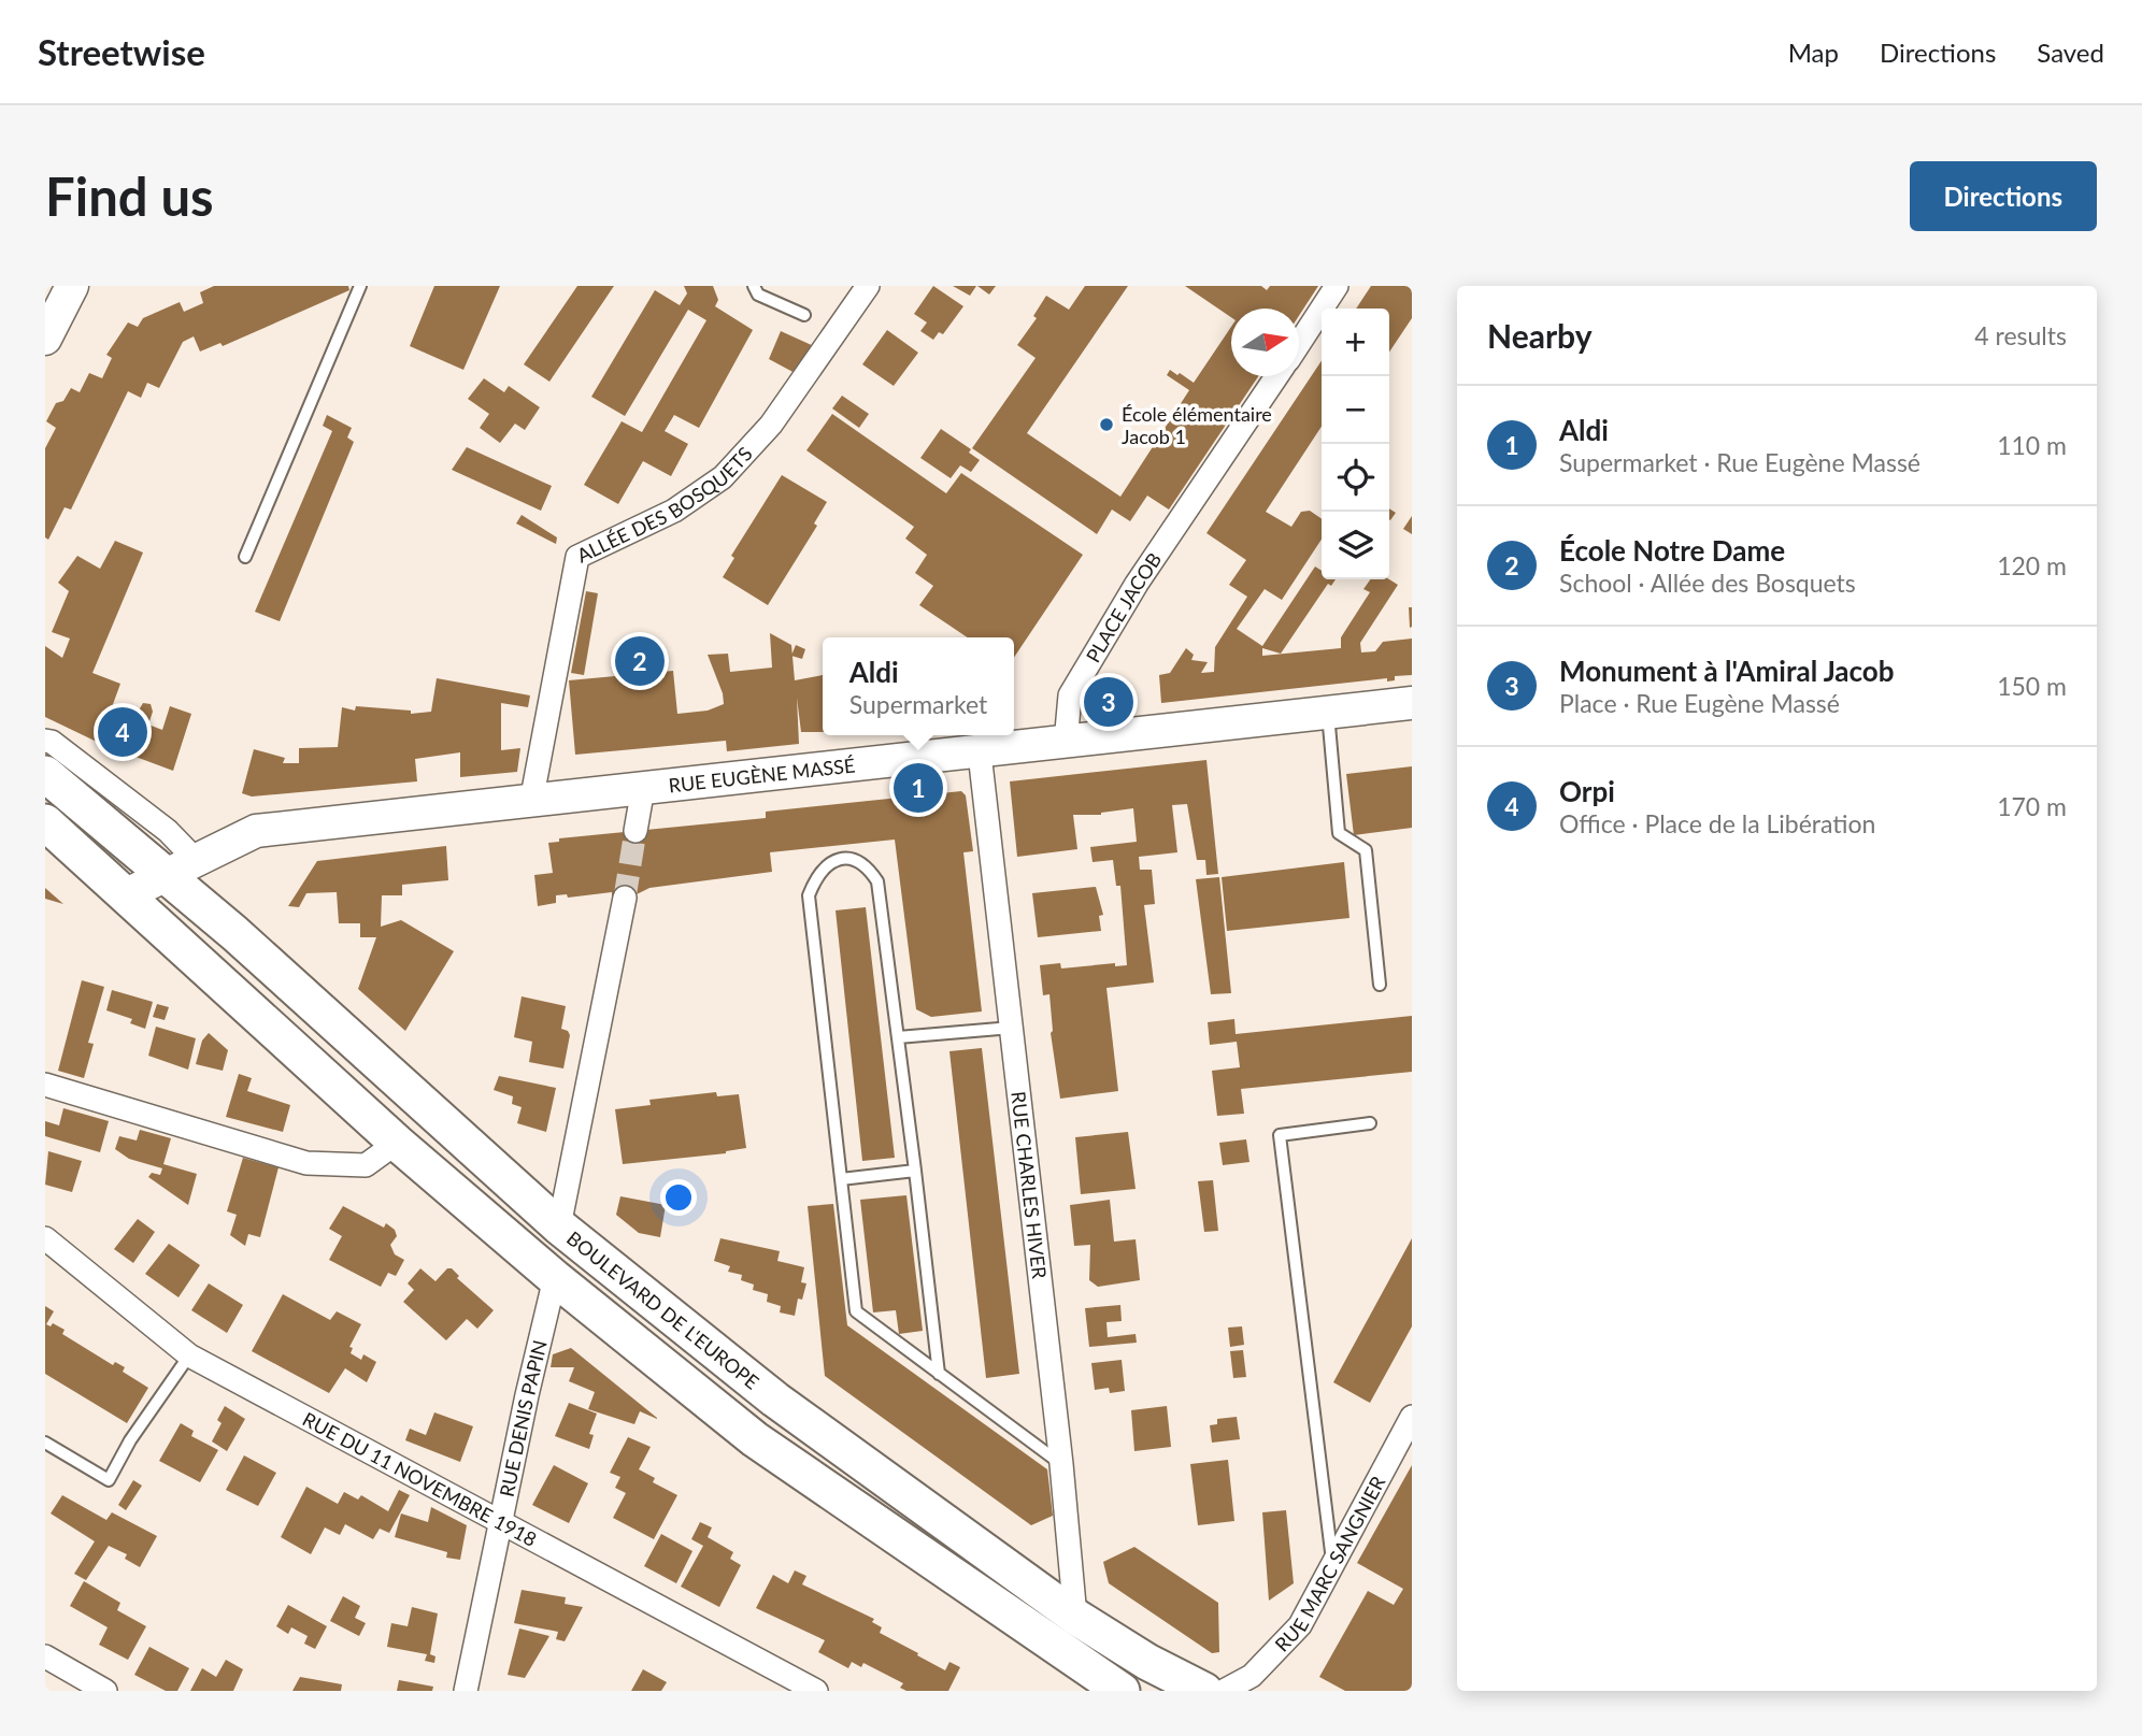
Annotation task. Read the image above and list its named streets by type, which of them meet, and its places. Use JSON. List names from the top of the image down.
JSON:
{
  "streets": {
    "main road": ["BOULEVARD DE L'EUROPE"],
    "street": [
      "ALLÉE DES BOSQUETS",
      "PLACE JACOB",
      "RUE EUGÈNE MASSÉ",
      "RUE CHARLES HIVER",
      "RUE DENIS PAPIN",
      "RUE DU 11 NOVEMBRE 1918",
      "RUE MARC SANGNIER"
    ]
  },
  "crossings": [
    ["ALLÉE DES BOSQUETS", "RUE EUGÈNE MASSÉ"],
    ["PLACE JACOB", "RUE EUGÈNE MASSÉ"],
    ["RUE EUGÈNE MASSÉ", "RUE CHARLES HIVER"],
    ["RUE EUGÈNE MASSÉ", "BOULEVARD DE L'EUROPE"],
    ["RUE CHARLES HIVER", "BOULEVARD DE L'EUROPE"],
    ["BOULEVARD DE L'EUROPE", "RUE MARC SANGNIER"],
    ["RUE DENIS PAPIN", "RUE DU 11 NOVEMBRE 1918"]
  ],
  "places": ["École élémentaire Jacob 1"],
  "north": "right",
  "page": {
    "header": "Streetwise",
    "nav": ["Map", "Directions", "Saved"],
    "buttons": "Directions",
    "title": "Find us",
    "heading": ["Nearby", "4 results"],
    "map_buttons": ["+", "−"],
    "list": [
      {
        "mark": "1",
        "name": "Aldi",
        "note": "Supermarket · Rue Eugène Massé",
        "value": "110 m"
      },
      {
        "mark": "2",
        "name": "École Notre Dame",
        "note": "School · Allée des Bosquets",
        "value": "120 m"
      },
      {
        "mark": "3",
        "name": "Monument à l'Amiral Jacob",
        "note": "Place · Rue Eugène Massé",
        "value": "150 m"
      },
      {
        "mark": "4",
        "name": "Orpi",
        "note": "Office · Place de la Libération",
        "value": "170 m"
      }
    ],
    "pins": [
      "2",
      "3",
      "4",
      "1"
    ],
    "popup": ["Aldi", "Supermarket"]
  }
}
